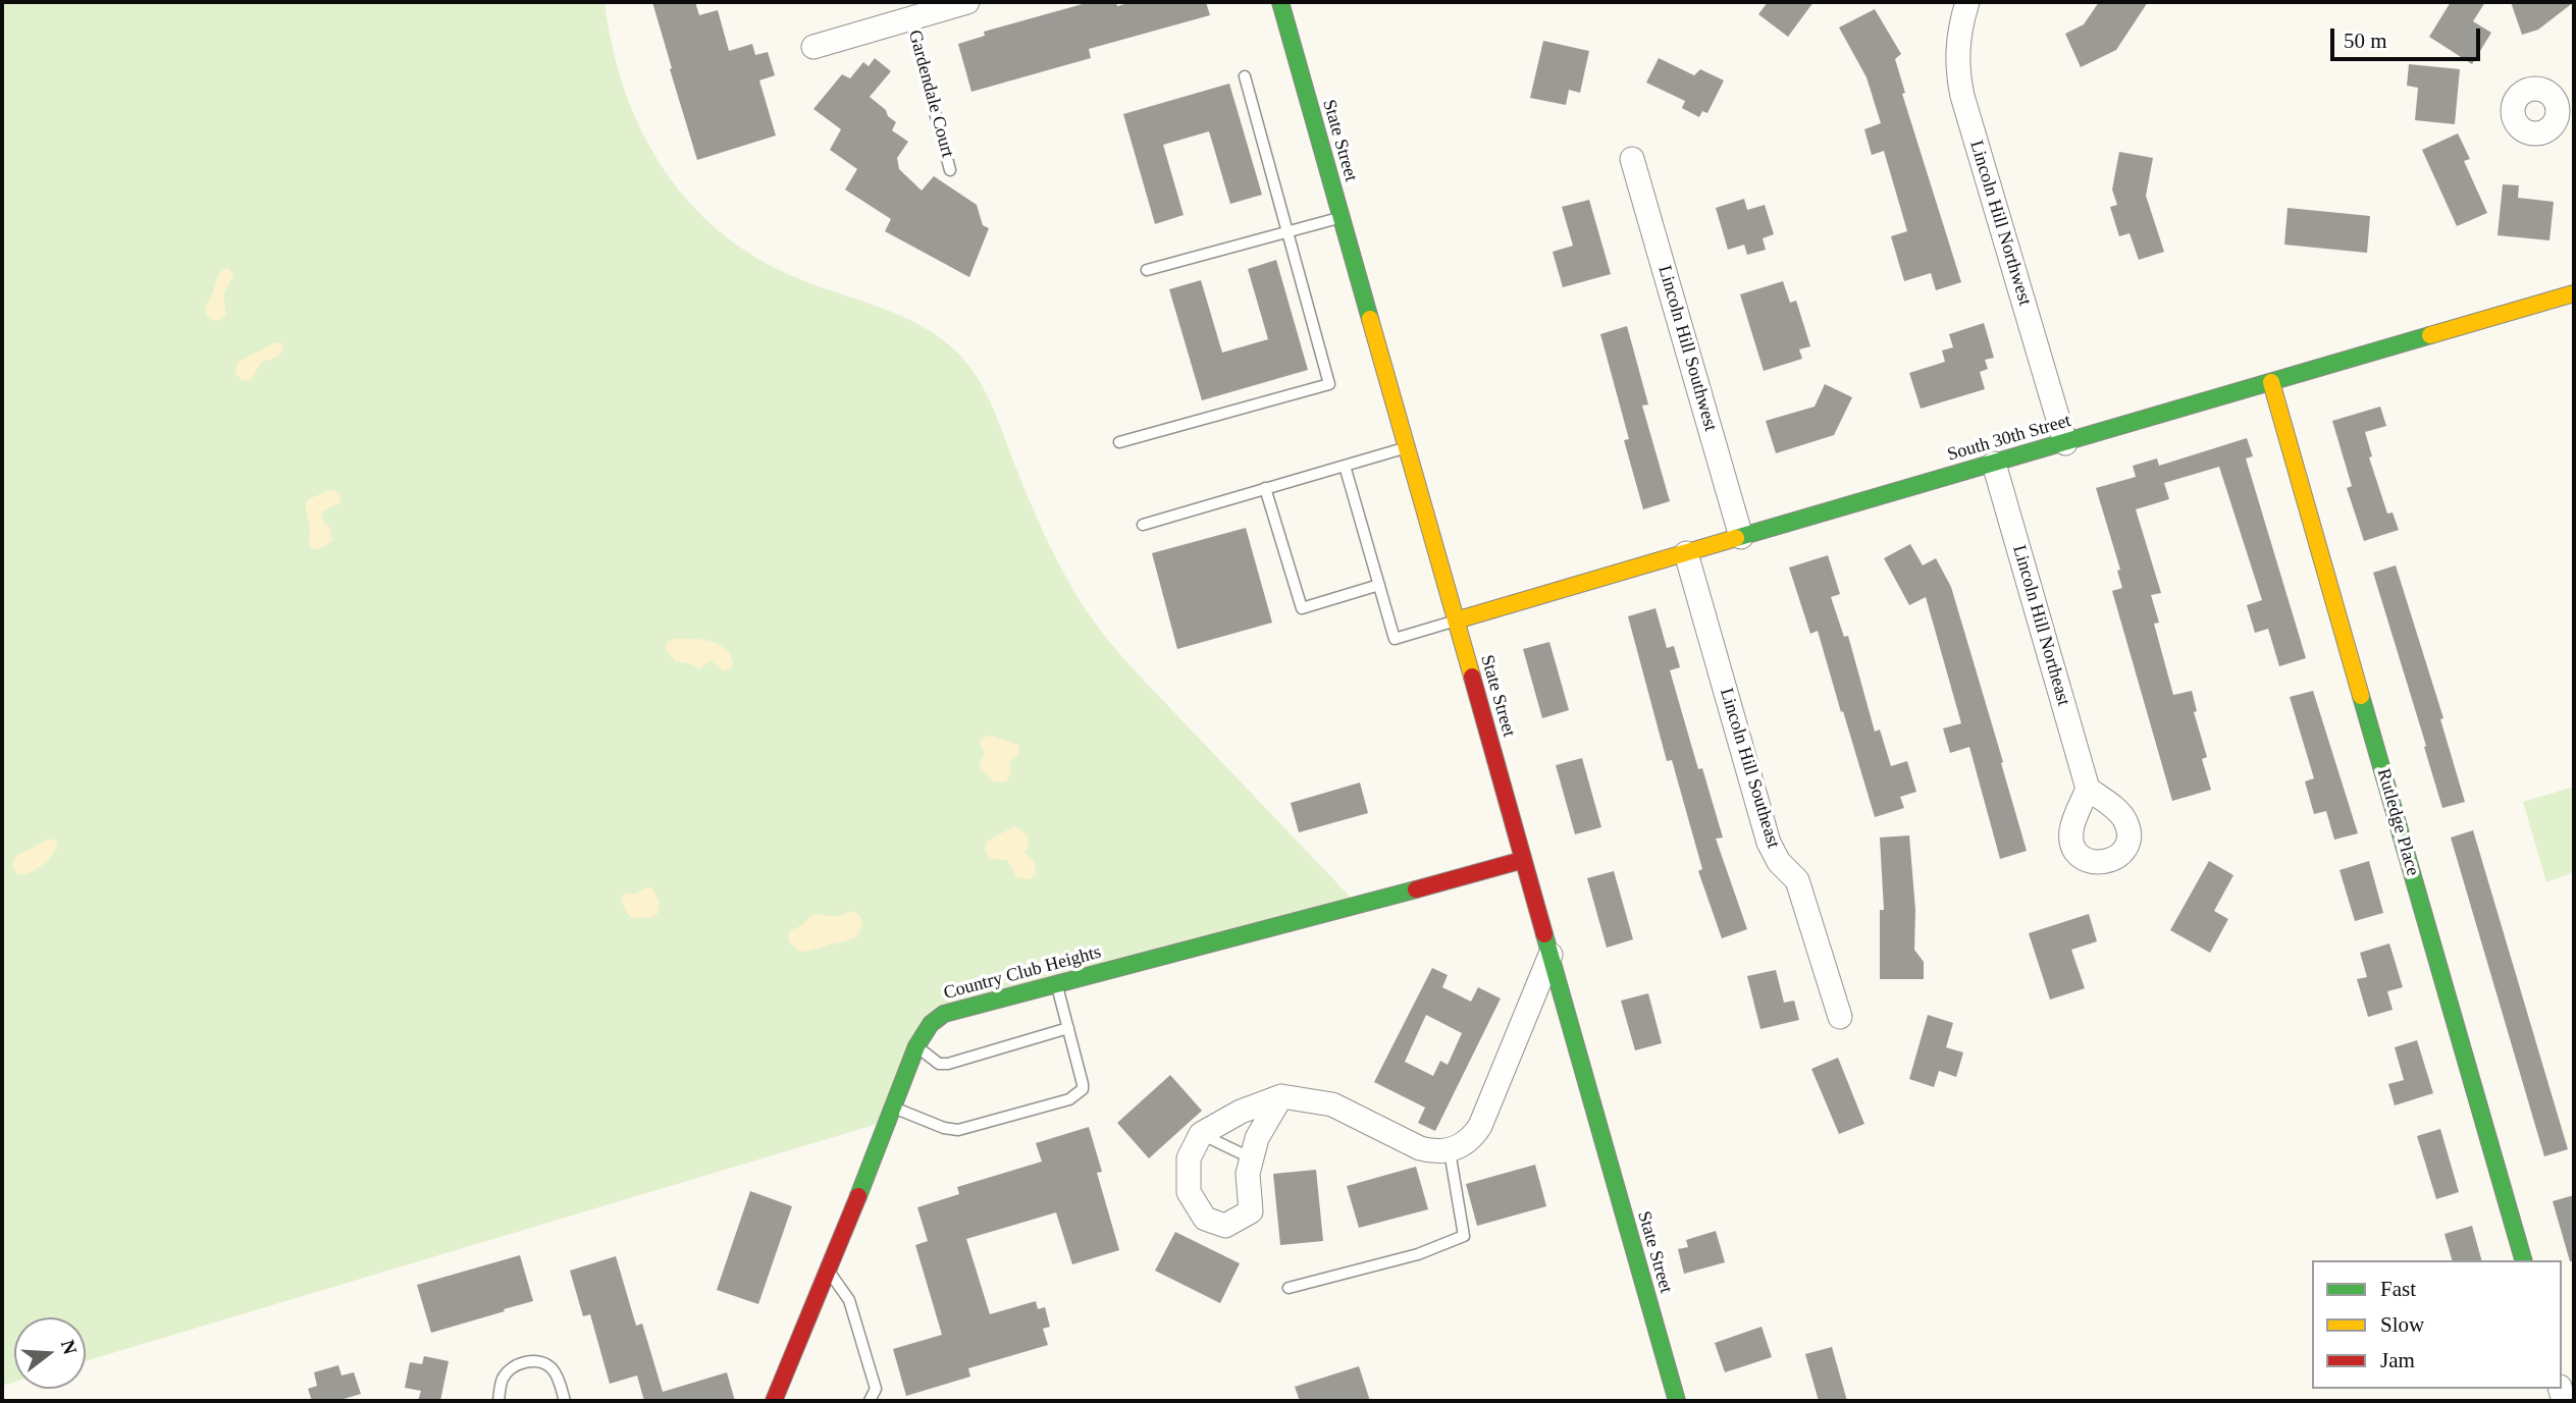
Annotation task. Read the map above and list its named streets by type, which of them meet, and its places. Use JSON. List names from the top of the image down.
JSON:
{
  "streets": {
    "street": [
      "Gardendale Court",
      "State Street",
      "Lincoln Hill Northwest",
      "Lincoln Hill Southwest",
      "South 30th Street",
      "Lincoln Hill Northeast",
      "Lincoln Hill Southeast",
      "Rutledge Place",
      "Country Club Heights"
    ]
  },
  "crossings": [
    ["State Street", "South 30th Street"],
    ["State Street", "Country Club Heights"],
    ["Lincoln Hill Northwest", "South 30th Street"],
    ["Lincoln Hill Southwest", "South 30th Street"],
    ["South 30th Street", "Lincoln Hill Northeast"],
    ["South 30th Street", "Lincoln Hill Southeast"],
    ["South 30th Street", "Rutledge Place"]
  ],
  "legend": ["Fast", "Slow", "Jam"],
  "scale_bar": "50 m",
  "north": "right"
}
